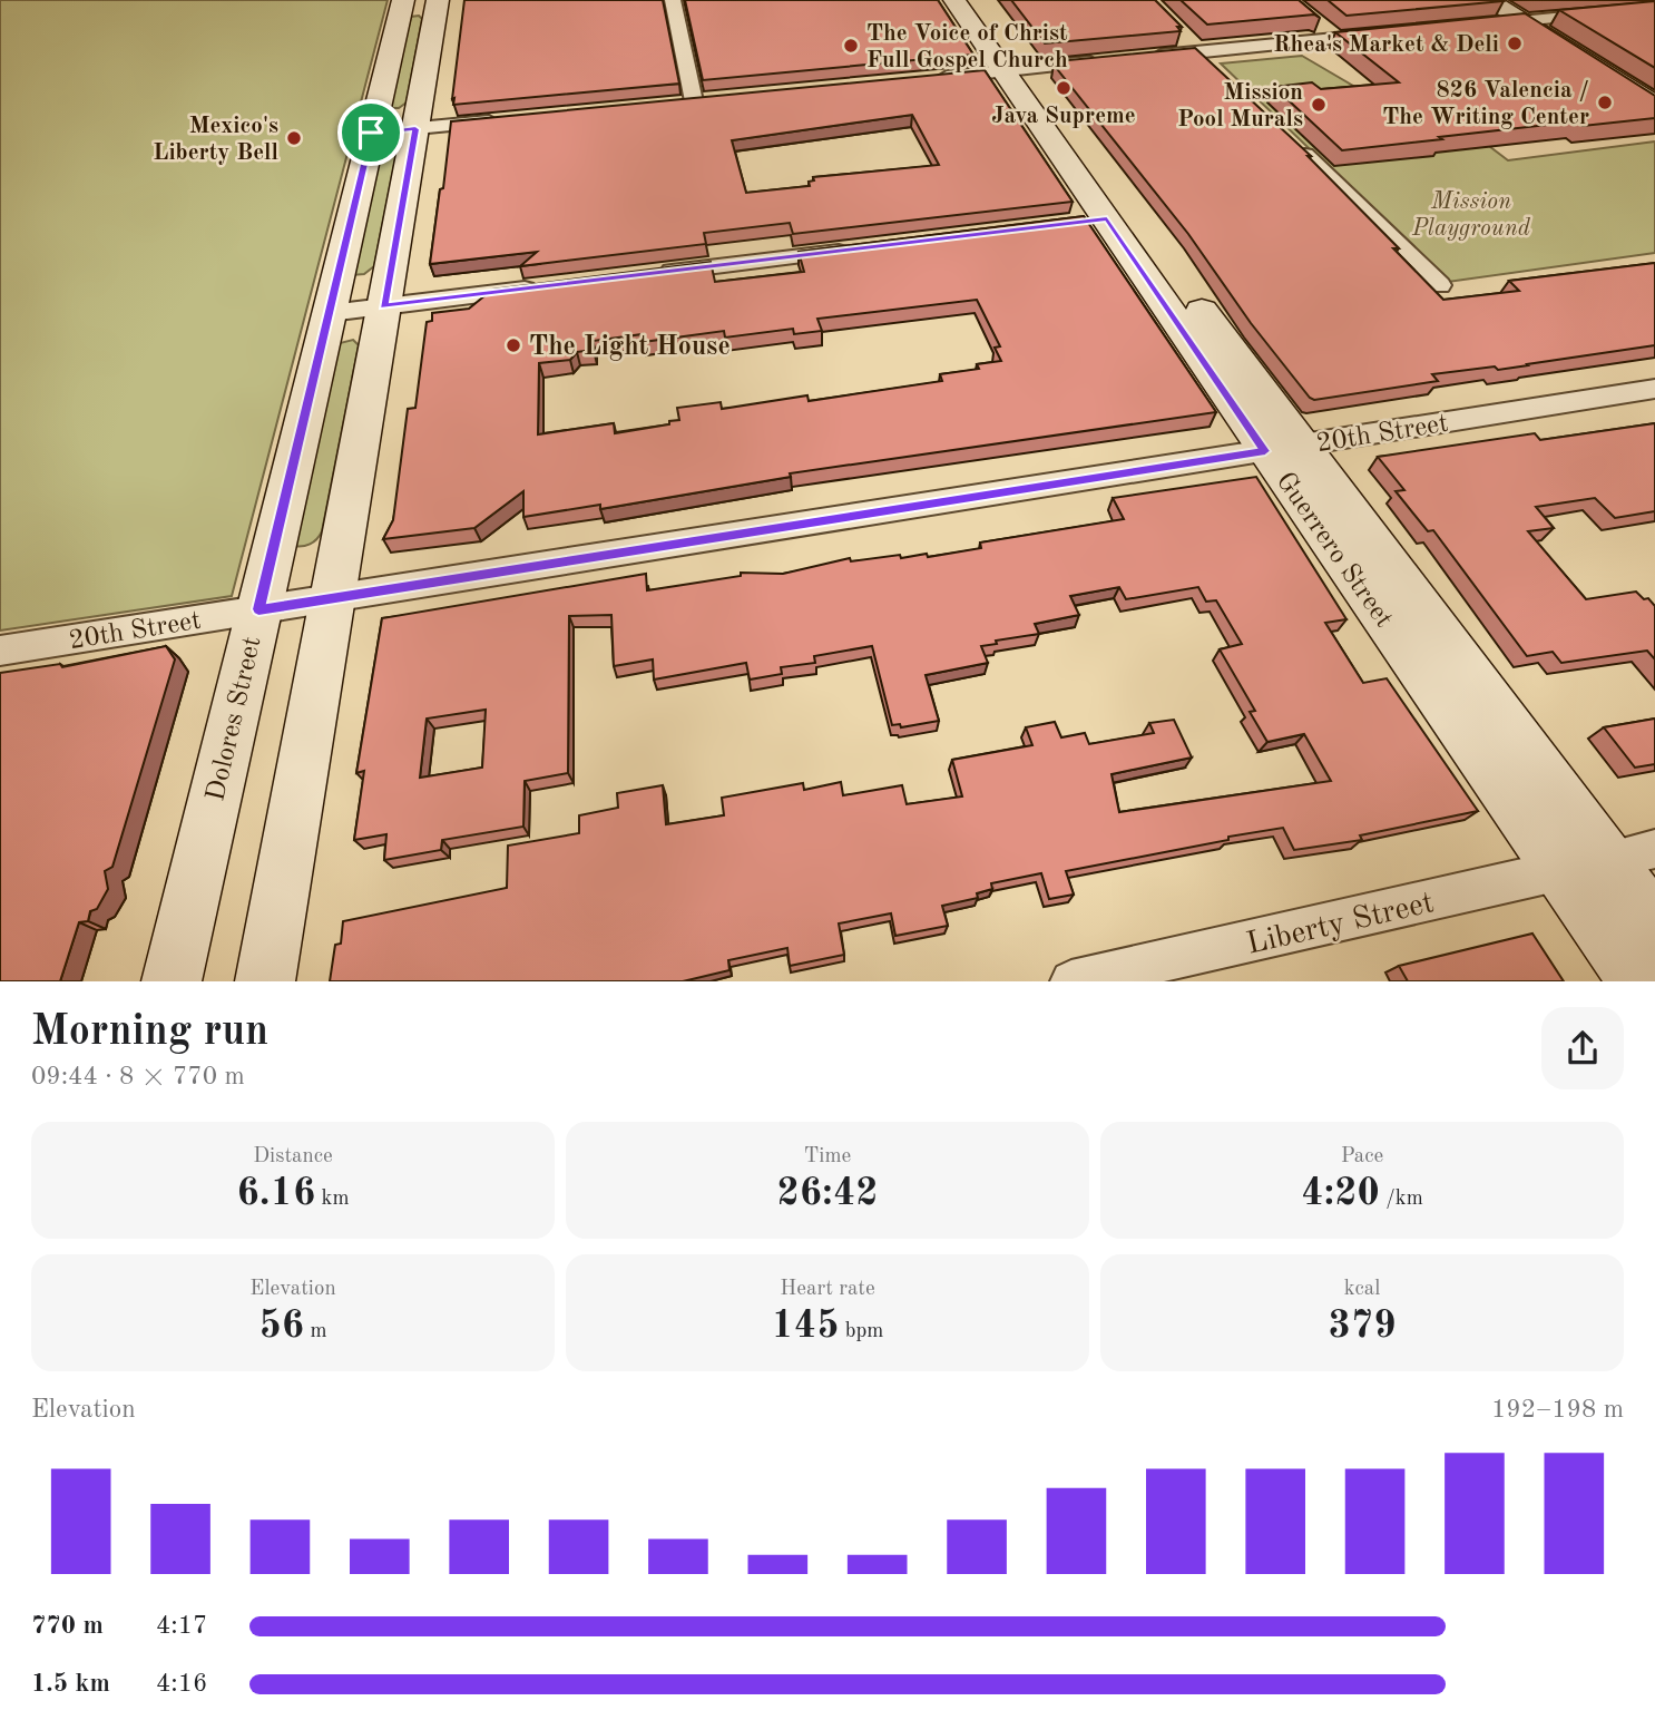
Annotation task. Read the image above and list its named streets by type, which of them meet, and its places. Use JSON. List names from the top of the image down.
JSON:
{
  "streets": {
    "main road": ["Guerrero Street", "Dolores Street"],
    "street": ["20th Street", "Liberty Street"]
  },
  "crossings": [
    ["20th Street", "Guerrero Street"],
    ["20th Street", "Dolores Street"],
    ["Guerrero Street", "Liberty Street"]
  ],
  "parks": ["Mission Playground"],
  "places": [
    "Rhea's Market & Deli",
    "The Voice of Christ Full Gospel Church",
    "Java Supreme",
    "826 Valencia / The Writing Center",
    "Mission Pool Murals",
    "Mexico's Liberty Bell",
    "The Light House"
  ],
  "page": {
    "heading": ["Morning run", "09:44 · 8 × 770 m"],
    "stats": [
      ["Distance", "6.16 km"],
      ["Time", "26:42"],
      ["Pace", "4:20 /km"],
      ["Elevation", "56 m"],
      ["Heart rate", "145 bpm"],
      ["kcal", "379"]
    ],
    "chart": ["Elevation", "192–198 m"],
    "list": [
      {
        "name": "770 m",
        "note": "4:17"
      },
      {
        "name": "1.5 km",
        "note": "4:16"
      }
    ]
  }
}
